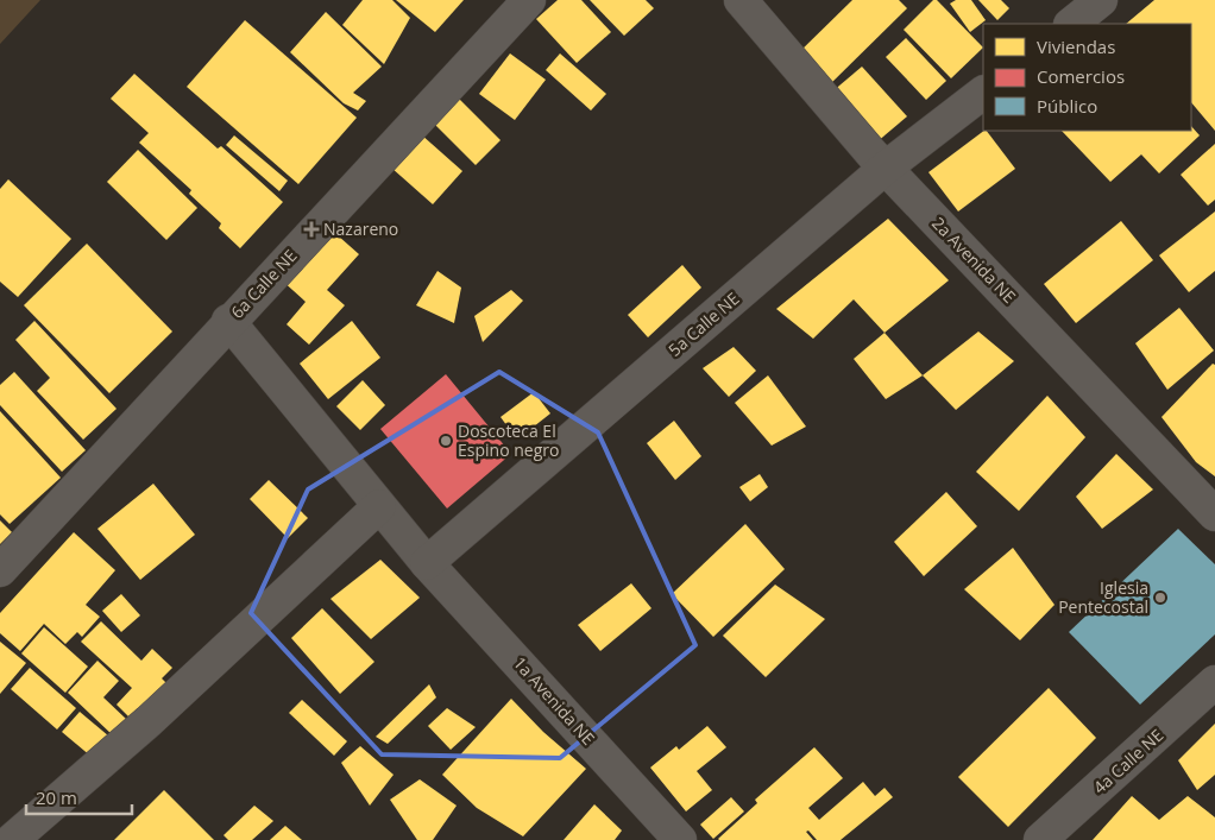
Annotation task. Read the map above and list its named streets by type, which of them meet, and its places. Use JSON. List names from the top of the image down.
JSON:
{
  "streets": {
    "street": [
      "2a Avenida NE",
      "6a Calle NE",
      "5a Calle NE",
      "1a Avenida NE",
      "4a Calle NE"
    ]
  },
  "crossings": [
    ["2a Avenida NE", "5a Calle NE"],
    ["6a Calle NE", "1a Avenida NE"],
    ["5a Calle NE", "1a Avenida NE"]
  ],
  "places": {
    "health": ["Nazareno"],
    "other": ["Doscoteca El Espino negro", "Iglesia Pentecostal"]
  },
  "legend": ["Viviendas", "Comercios", "Público"],
  "scale_bar": "20 m"
}
